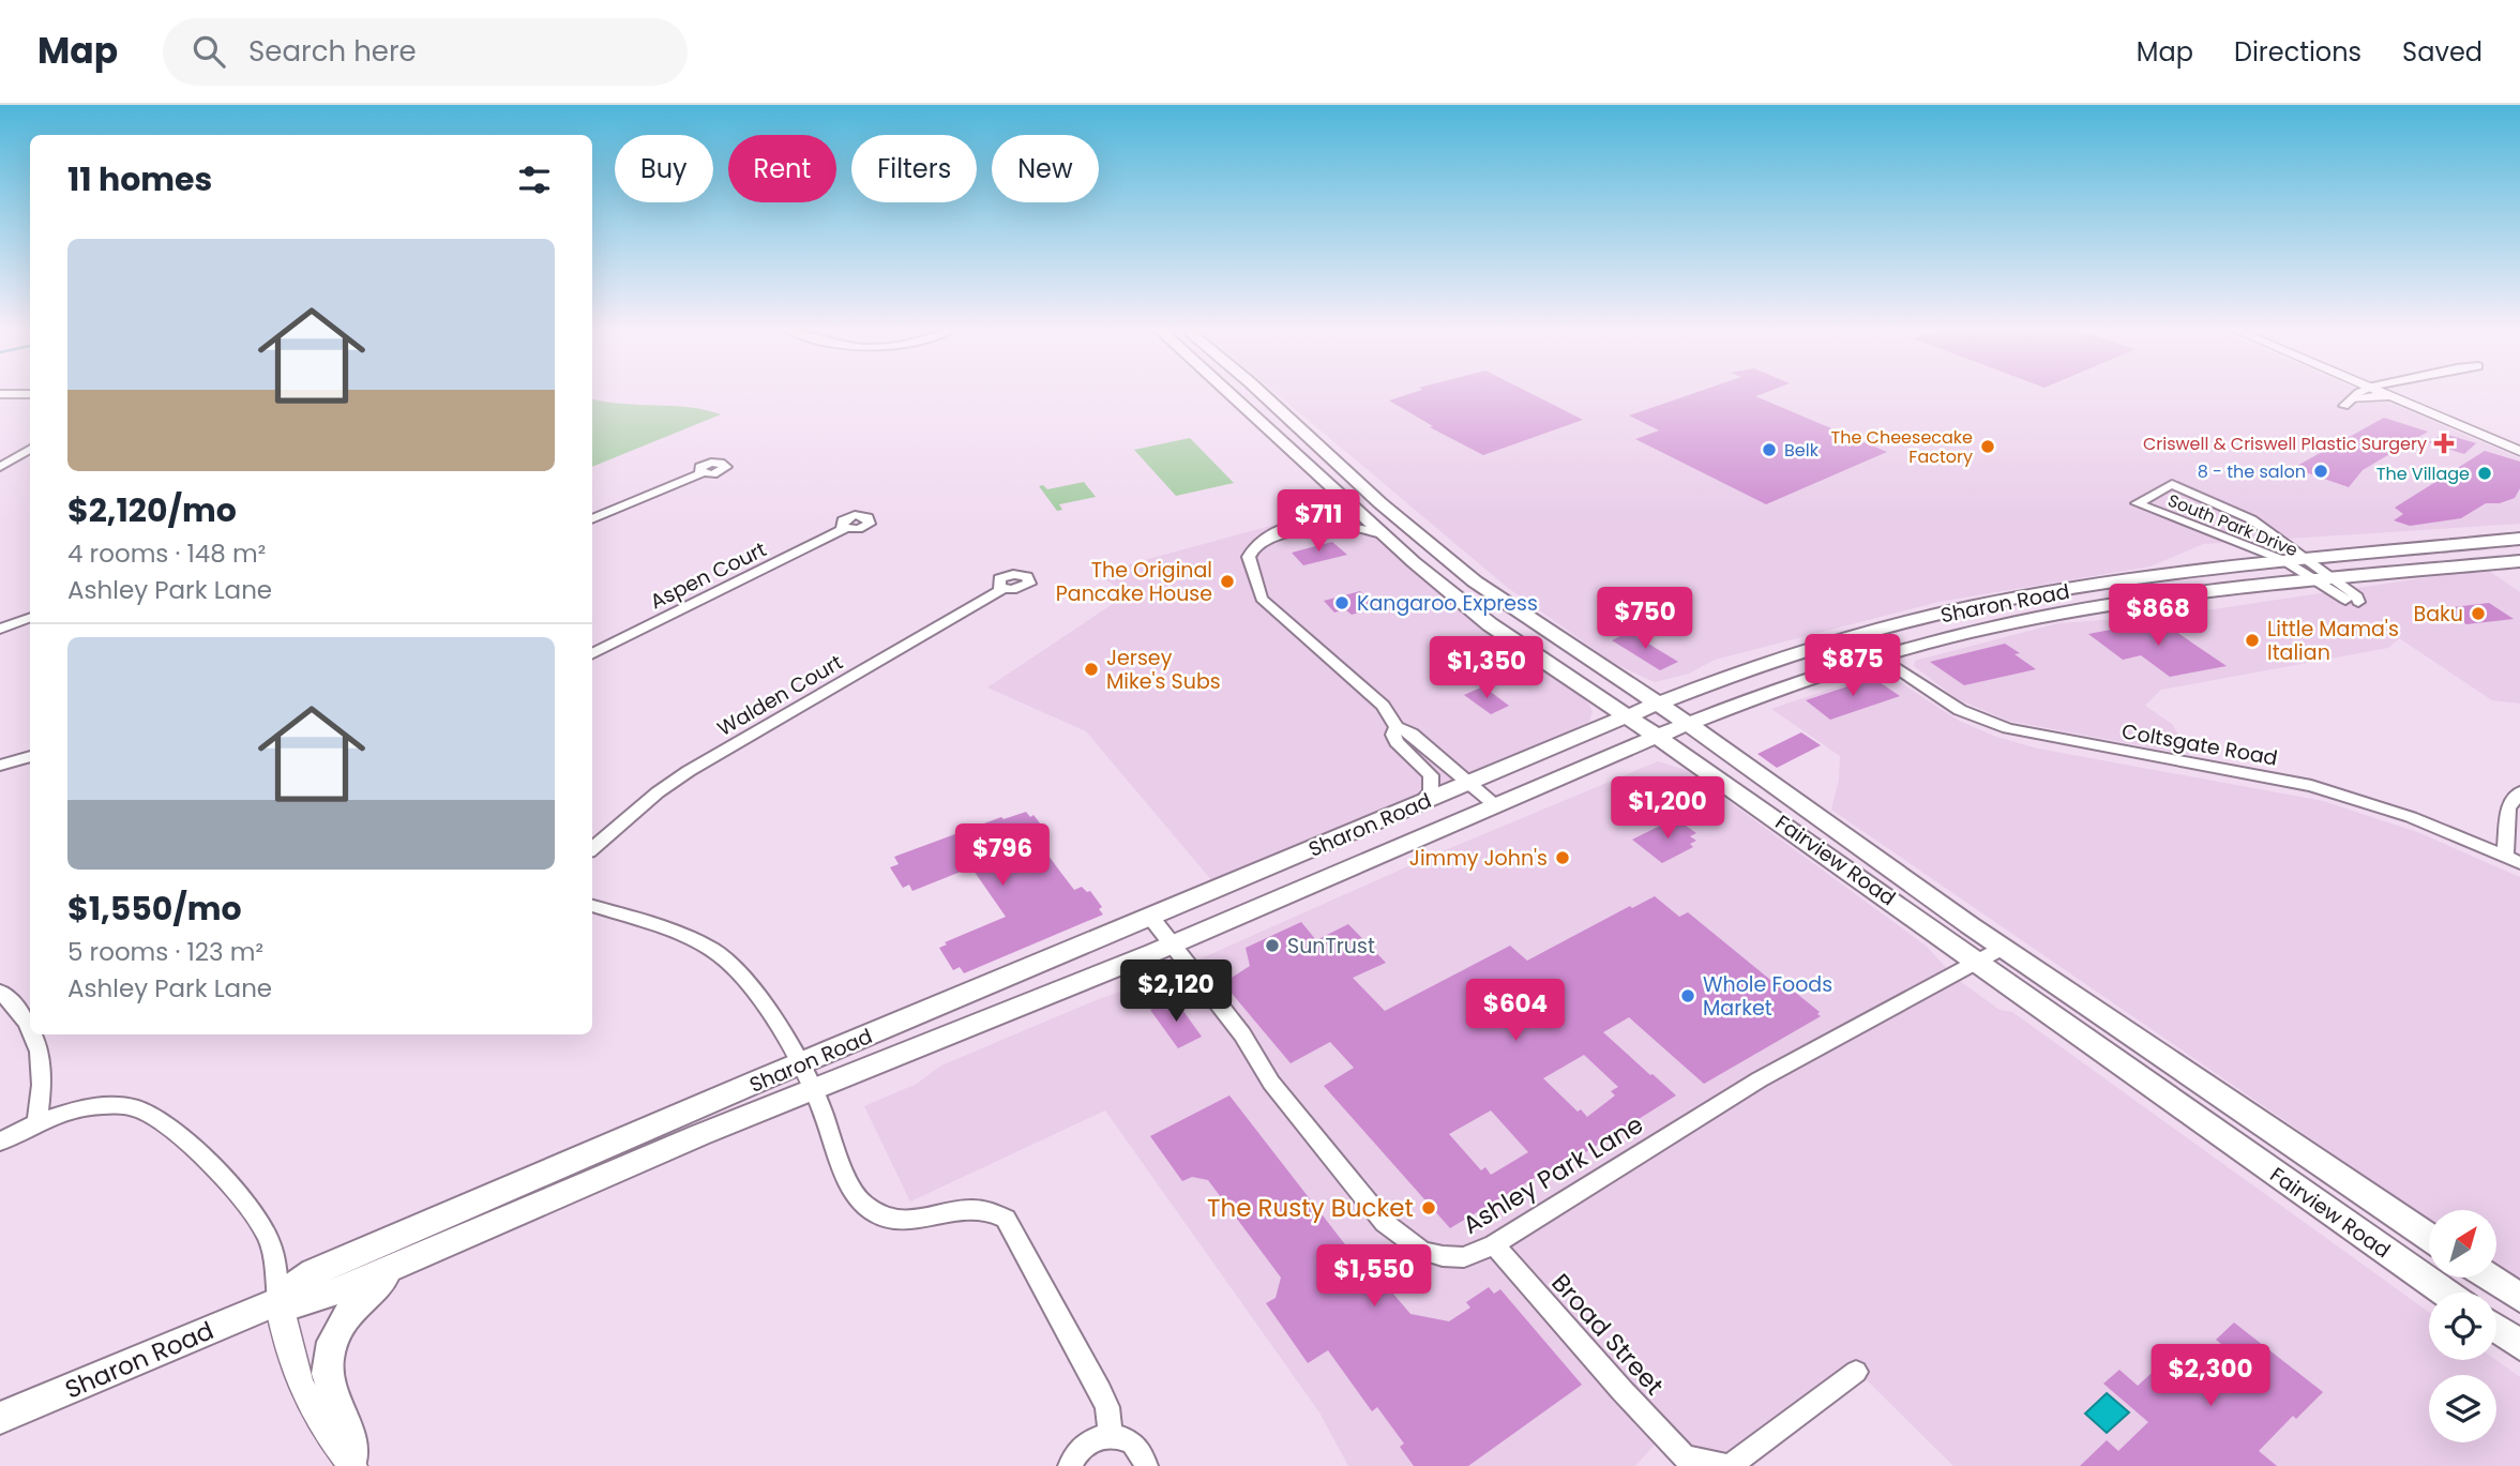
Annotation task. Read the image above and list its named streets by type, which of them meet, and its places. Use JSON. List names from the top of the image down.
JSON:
{
  "streets": {
    "main road": ["Sharon Road", "Fairview Road"],
    "street": [
      "South Park Drive",
      "Aspen Court",
      "Walden Court",
      "Coltsgate Road",
      "Ashley Park Lane",
      "Broad Street"
    ]
  },
  "crossings": [
    ["South Park Drive", "Sharon Road"],
    ["Sharon Road", "Coltsgate Road"],
    ["Sharon Road", "Fairview Road"],
    ["Sharon Road", "Ashley Park Lane"],
    ["Fairview Road", "Ashley Park Lane"],
    ["Ashley Park Lane", "Broad Street"]
  ],
  "places": {
    "health": ["Criswell & Criswell Plastic Surgery"],
    "other": [
      "The Cheesecake Factory",
      "Belk",
      "8 - the salon",
      "The Village",
      "The Original Pancake House",
      "Kangaroo Express",
      "Baku",
      "Little Mama's Italian",
      "Jersey Mike's Subs",
      "Jimmy John's",
      "SunTrust",
      "Whole Foods Market",
      "The Rusty Bucket"
    ]
  },
  "north": "top right",
  "page": {
    "header": "Map",
    "search": "Search here",
    "nav": ["Map", "Directions", "Saved"],
    "chip": [
      "Buy",
      "Rent",
      "Filters",
      "New"
    ],
    "heading": "11 homes",
    "list": [
      {
        "name": "$2,120/mo",
        "note": "4 rooms · 148 m² · Ashley Park Lane"
      },
      {
        "name": "$1,550/mo",
        "note": "5 rooms · 123 m² · Ashley Park Lane"
      }
    ],
    "price": [
      "$711",
      "$868",
      "$750",
      "$875",
      "$1,350",
      "$1,200",
      "$796",
      "$2,120",
      "$604",
      "$1,550",
      "$2,300"
    ]
  }
}
